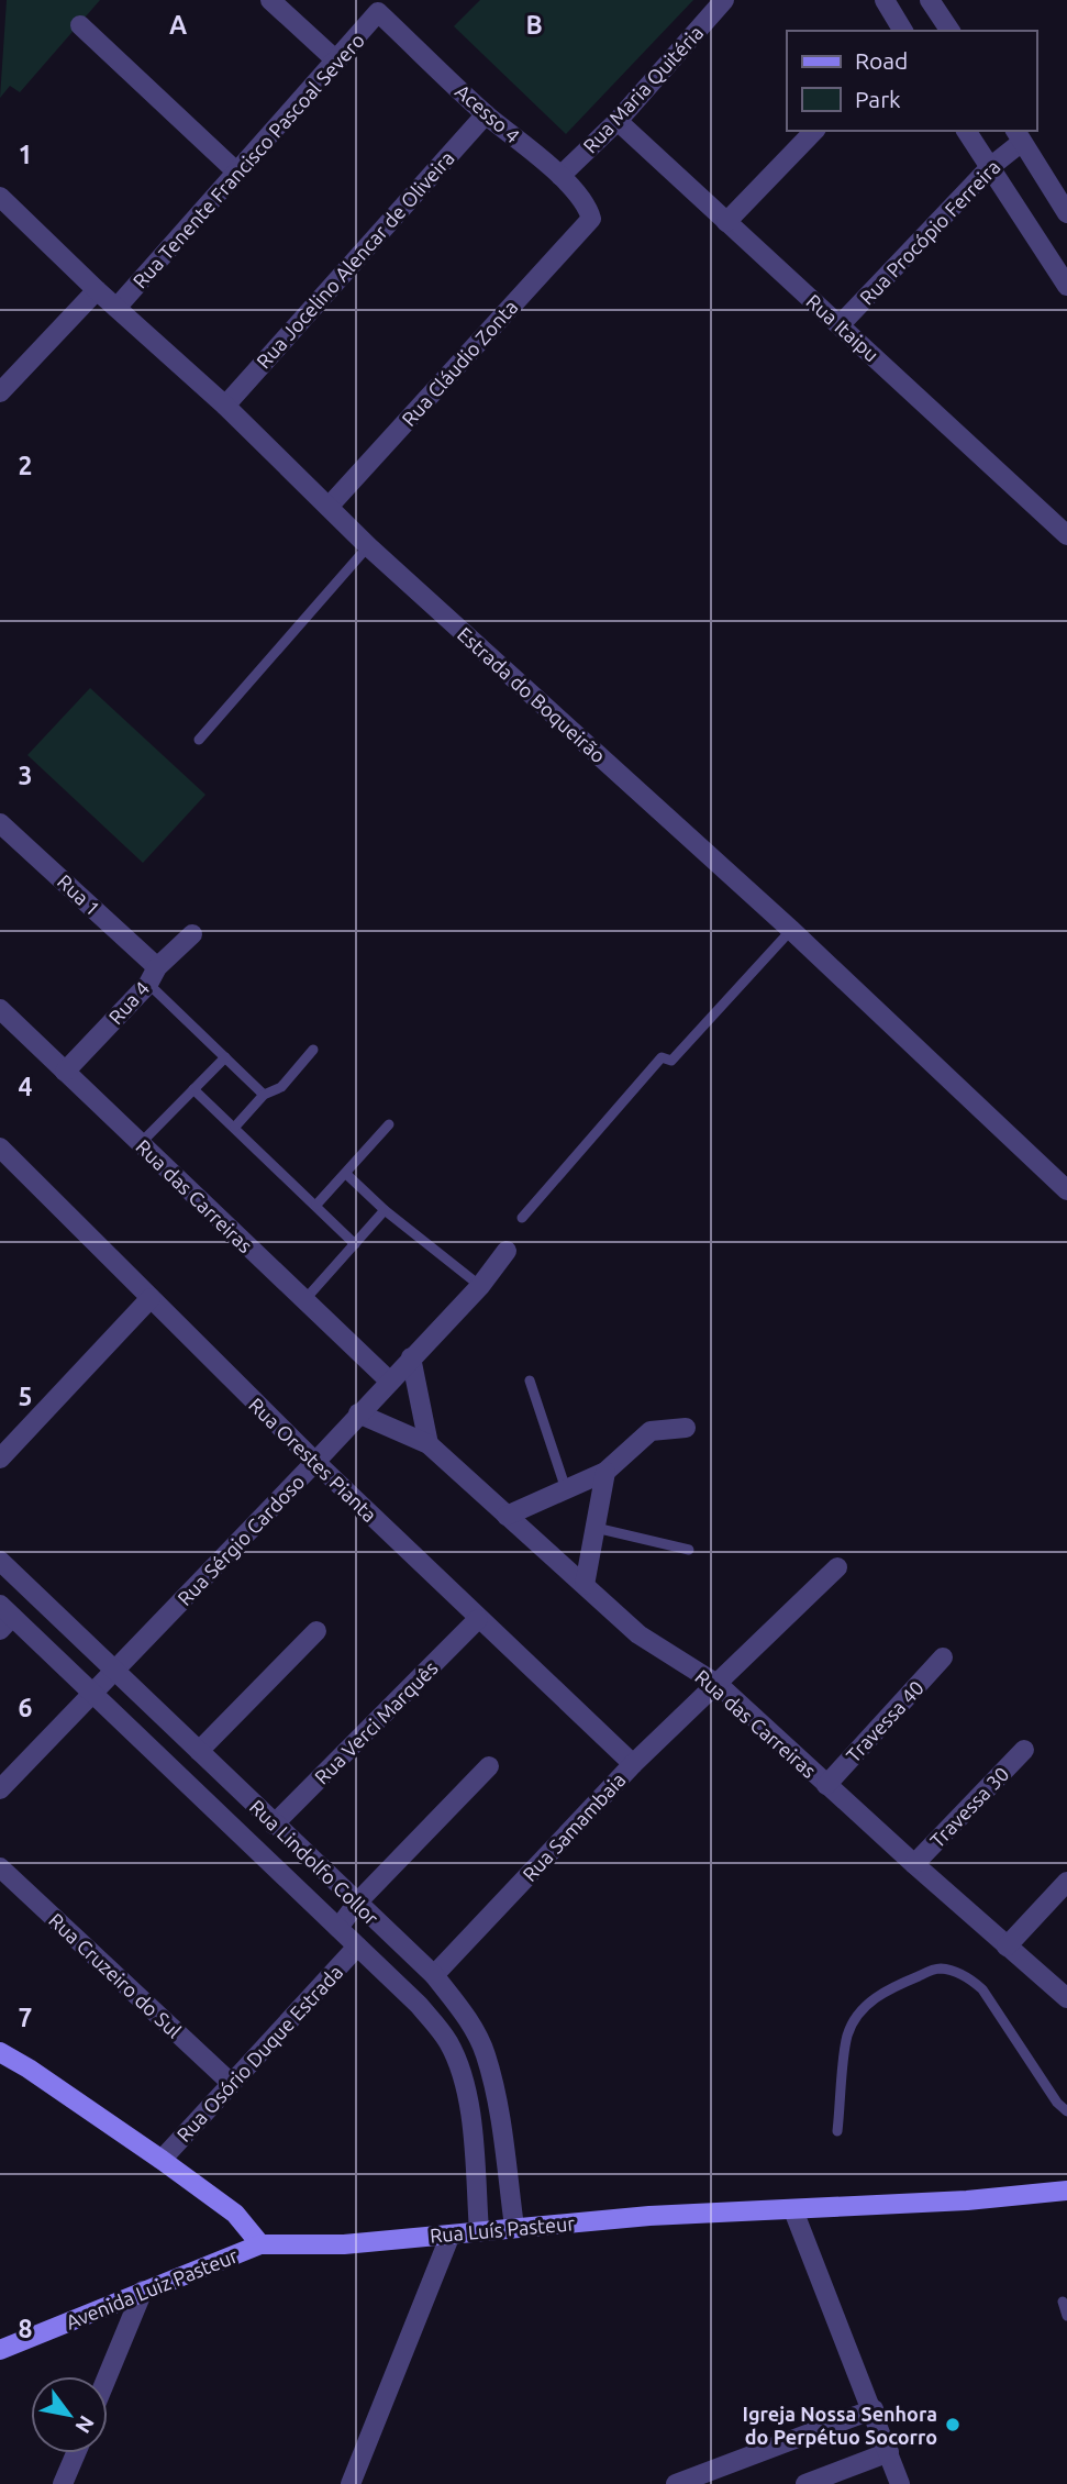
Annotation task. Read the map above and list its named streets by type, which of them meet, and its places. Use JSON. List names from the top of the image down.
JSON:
{
  "streets": {
    "main road": ["Rua Luís Pasteur", "Avenida Luiz Pasteur"],
    "street": [
      "Rua Maria Quitéria",
      "Acesso 4",
      "Rua Tenente Francisco Pascoal Severo",
      "Rua Procópio Ferreira",
      "Rua Jocelino Alencar de Oliveira",
      "Rua Itaipu",
      "Rua Cláudio Zonta",
      "Estrada do Boqueirão",
      "Rua 1",
      "Rua 4",
      "Rua das Carreiras",
      "Rua Orestes Pianta",
      "Rua Sérgio Cardoso",
      "Travessa 40",
      "Rua Verci Marquês",
      "Travessa 30",
      "Rua Samambaia",
      "Rua Lindolfo Collor",
      "Rua Cruzeiro do Sul",
      "Rua Osório Duque Estrada"
    ]
  },
  "crossings": [
    ["Rua Maria Quitéria", "Acesso 4"],
    ["Rua Maria Quitéria", "Rua Itaipu"],
    ["Acesso 4", "Rua Tenente Francisco Pascoal Severo"],
    ["Acesso 4", "Rua Jocelino Alencar de Oliveira"],
    ["Acesso 4", "Rua Cláudio Zonta"],
    ["Rua Tenente Francisco Pascoal Severo", "Estrada do Boqueirão"],
    ["Rua Procópio Ferreira", "Rua Itaipu"],
    ["Rua Jocelino Alencar de Oliveira", "Estrada do Boqueirão"],
    ["Rua Cláudio Zonta", "Estrada do Boqueirão"],
    ["Rua 1", "Rua 4"],
    ["Rua 4", "Rua das Carreiras"],
    ["Rua das Carreiras", "Rua Sérgio Cardoso"],
    ["Rua das Carreiras", "Travessa 40"],
    ["Rua das Carreiras", "Travessa 30"],
    ["Rua das Carreiras", "Rua Samambaia"],
    ["Rua Orestes Pianta", "Rua Sérgio Cardoso"],
    ["Rua Orestes Pianta", "Rua Verci Marquês"],
    ["Rua Orestes Pianta", "Rua Samambaia"],
    ["Rua Sérgio Cardoso", "Rua Lindolfo Collor"],
    ["Rua Verci Marquês", "Rua Lindolfo Collor"],
    ["Rua Samambaia", "Rua Lindolfo Collor"],
    ["Rua Lindolfo Collor", "Rua Osório Duque Estrada"],
    ["Rua Lindolfo Collor", "Rua Luís Pasteur"],
    ["Rua Cruzeiro do Sul", "Rua Osório Duque Estrada"],
    ["Rua Luís Pasteur", "Avenida Luiz Pasteur"]
  ],
  "places": ["Igreja Nossa Senhora do Perpétuo Socorro"],
  "legend": ["Road", "Park"],
  "north": "bottom right",
  "grid": {
    "columns": ["A", "B"],
    "rows": [
      "1",
      "2",
      "3",
      "4",
      "5",
      "6",
      "7",
      "8"
    ]
  }
}
